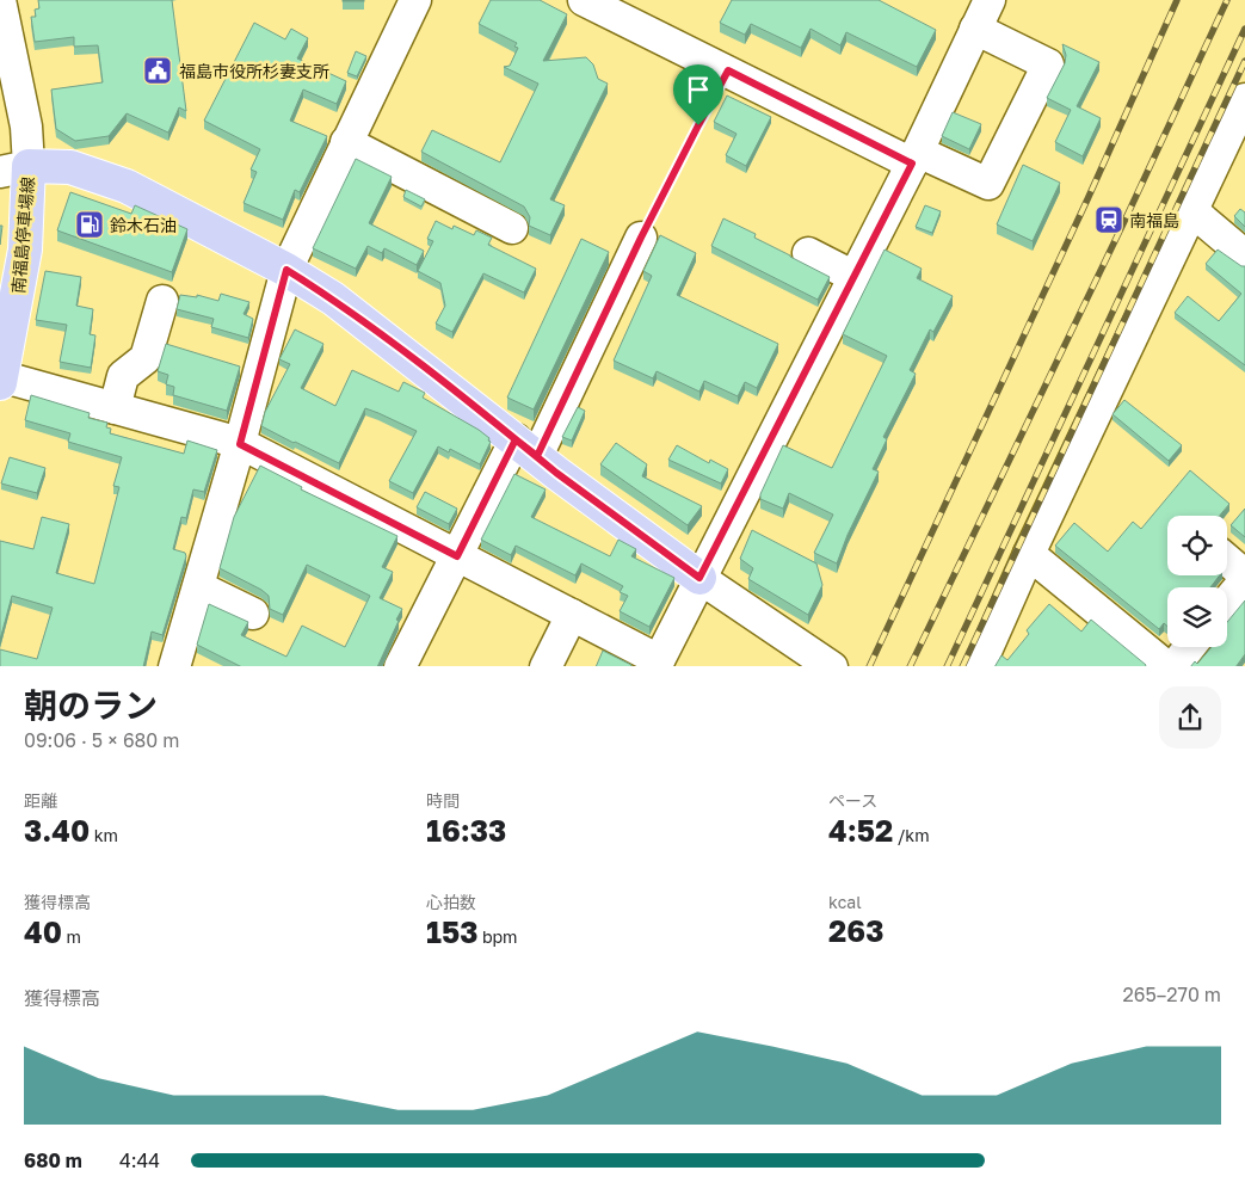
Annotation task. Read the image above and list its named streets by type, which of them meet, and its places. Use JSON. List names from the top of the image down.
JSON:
{
  "streets": {
    "main road": ["南福島停車場線"]
  },
  "places": {
    "public building": ["福島市役所杉妻支所"],
    "station": ["南福島"],
    "fuel station": ["鈴木石油"]
  },
  "page": {
    "heading": ["朝のラン", "09:06 · 5 × 680 m"],
    "stats": [
      ["距離", "3.40 km"],
      ["時間", "16:33"],
      ["ペース", "4:52 /km"],
      ["獲得標高", "40 m"],
      ["心拍数", "153 bpm"],
      ["kcal", "263"]
    ],
    "chart": ["獲得標高", "265–270 m"],
    "list": [
      {
        "name": "680 m",
        "note": "4:44"
      }
    ]
  }
}
